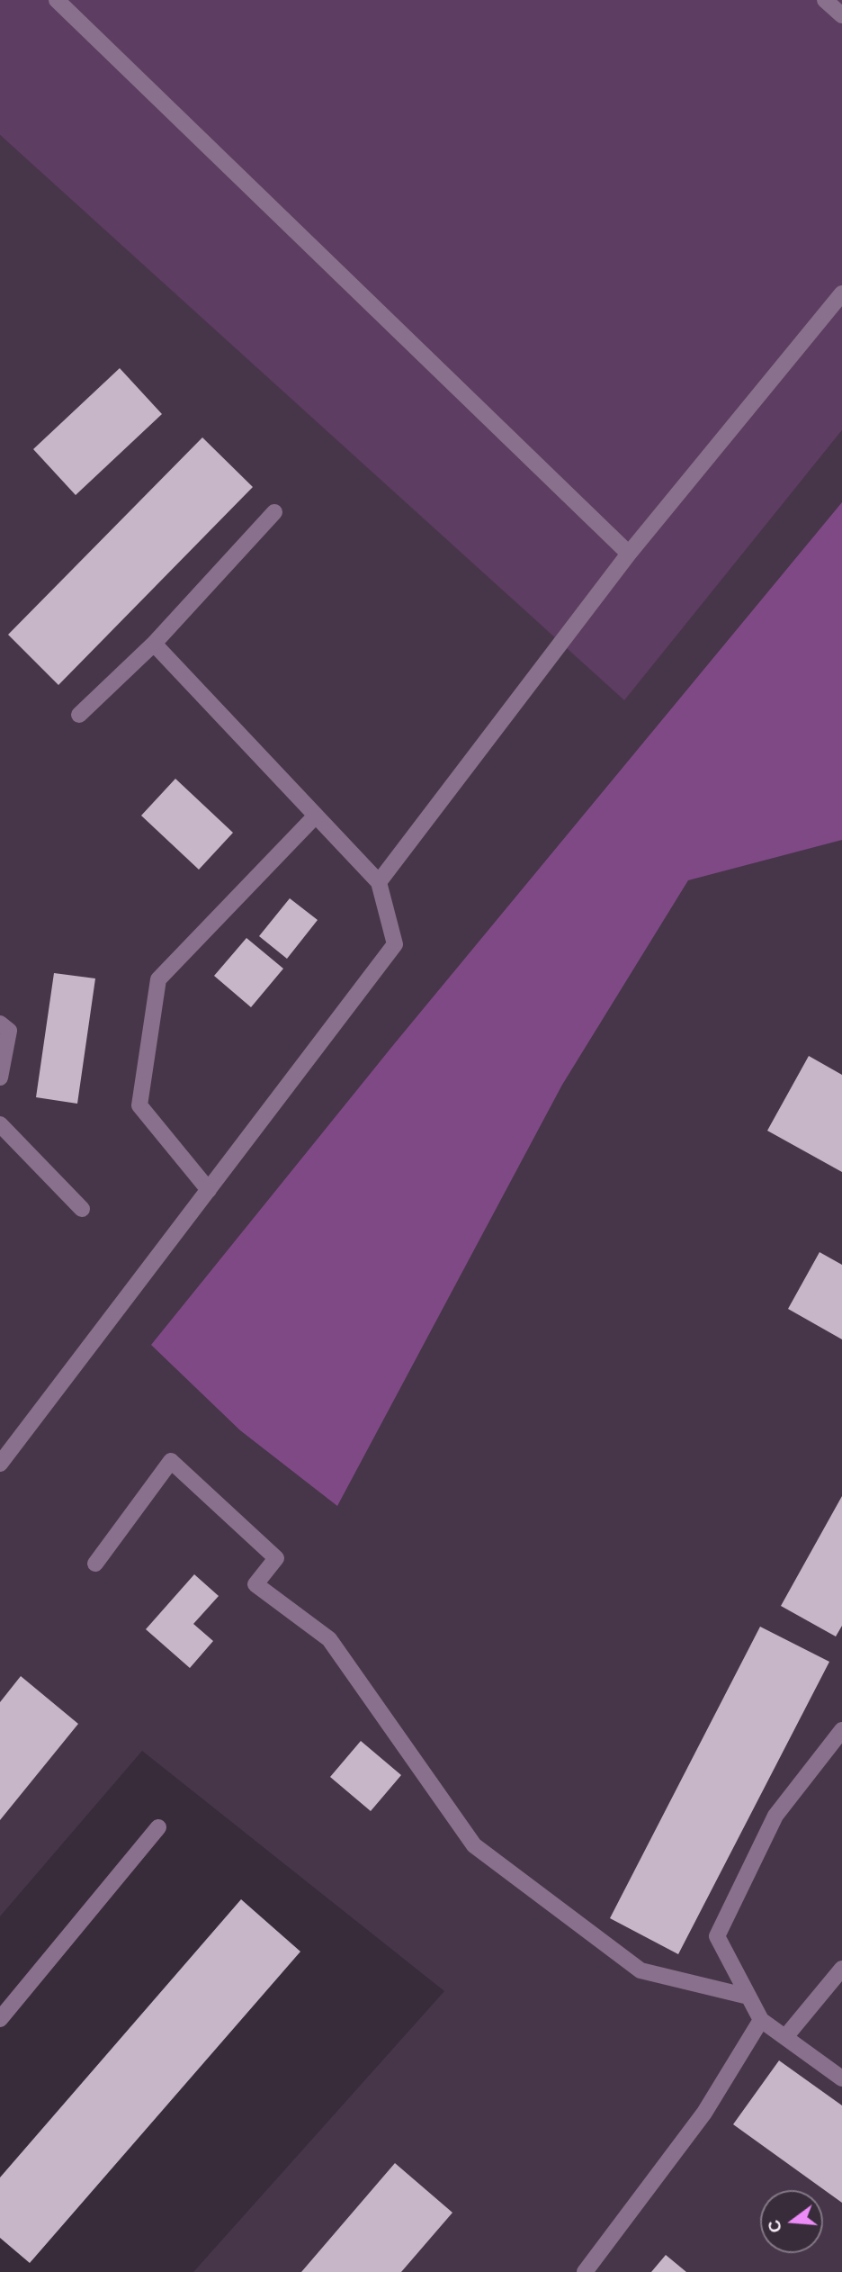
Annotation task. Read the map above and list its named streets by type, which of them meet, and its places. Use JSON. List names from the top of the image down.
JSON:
{
  "north": "left"
}
